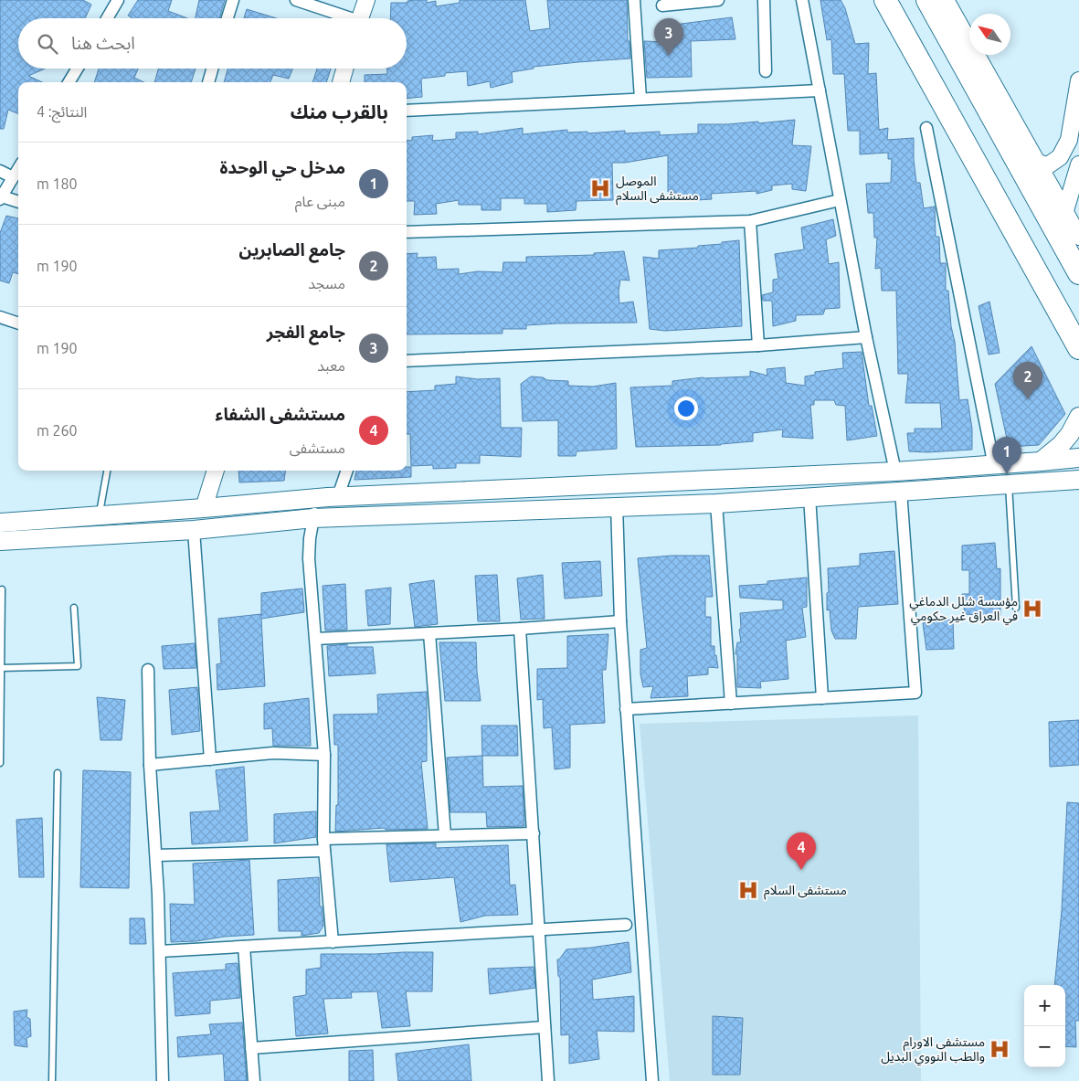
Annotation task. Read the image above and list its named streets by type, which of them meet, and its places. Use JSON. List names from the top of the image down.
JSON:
{
  "places": {
    "hospital": [
      "الموصل مستشفى السلام",
      "مؤسسة شلل الدماغي في العراق غير حكومي",
      "مستشفى السلام",
      "مستشفى الاورام والطب النووي البديل"
    ]
  },
  "north": "top left",
  "page": {
    "pins": [
      "3",
      "2",
      "1",
      "4"
    ],
    "search": "ابحث هنا",
    "heading": ["بالقرب منك", "النتائج: 4"],
    "list": [
      {
        "mark": "1",
        "name": "مدخل حي الوحدة",
        "note": "مبنى عام",
        "value": "180 m"
      },
      {
        "mark": "2",
        "name": "جامع الصابرين",
        "note": "مسجد",
        "value": "190 m"
      },
      {
        "mark": "3",
        "name": "جامع الفجر",
        "note": "معبد",
        "value": "190 m"
      },
      {
        "mark": "4",
        "name": "مستشفى الشفاء",
        "note": "مستشفى",
        "value": "260 m"
      }
    ],
    "map_buttons": ["+", "−"]
  }
}
